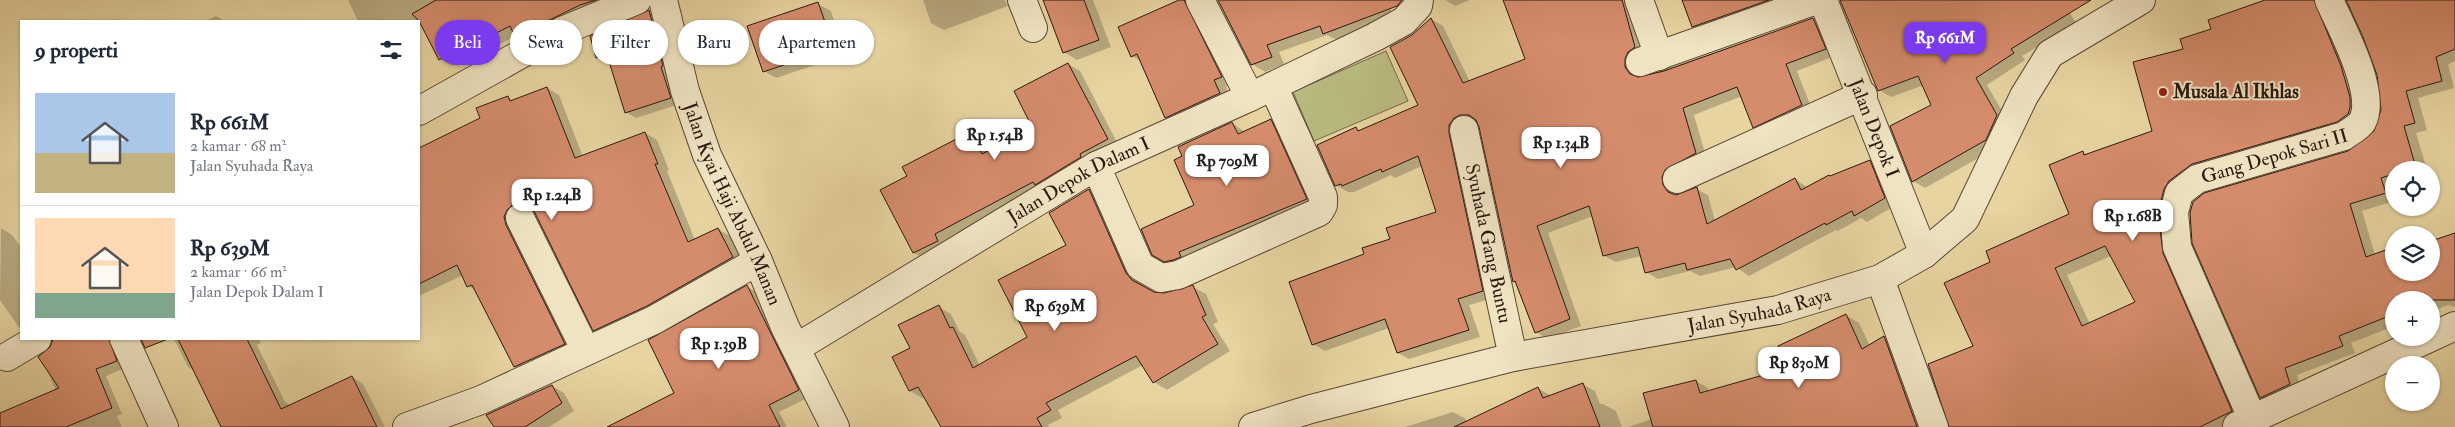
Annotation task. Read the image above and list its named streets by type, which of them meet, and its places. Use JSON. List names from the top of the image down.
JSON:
{
  "streets": {
    "street": [
      "Jalan Depok I",
      "Gang Depok Sari II",
      "Jalan Depok Dalam I",
      "Jalan Kyai Haji Abdul Manan",
      "Syuhada Gang Buntu",
      "Jalan Syuhada Raya"
    ]
  },
  "crossings": [
    ["Jalan Depok I", "Jalan Syuhada Raya"],
    ["Jalan Depok Dalam I", "Jalan Kyai Haji Abdul Manan"],
    ["Syuhada Gang Buntu", "Jalan Syuhada Raya"]
  ],
  "places": ["Musala Al Ikhlas"],
  "page": {
    "chip": [
      "Beli",
      "Sewa",
      "Filter",
      "Baru",
      "Apartemen"
    ],
    "heading": "9 properti",
    "price": [
      "Rp 661M",
      "Rp 1.54B",
      "Rp 1.34B",
      "Rp 709M",
      "Rp 1.24B",
      "Rp 1.68B",
      "Rp 639M",
      "Rp 1.39B",
      "Rp 830M"
    ],
    "list": [
      {
        "name": "Rp 661M",
        "note": "2 kamar · 68 m² · Jalan Syuhada Raya"
      },
      {
        "name": "Rp 639M",
        "note": "2 kamar · 66 m² · Jalan Depok Dalam I"
      }
    ],
    "map_buttons": ["+", "−"]
  }
}
